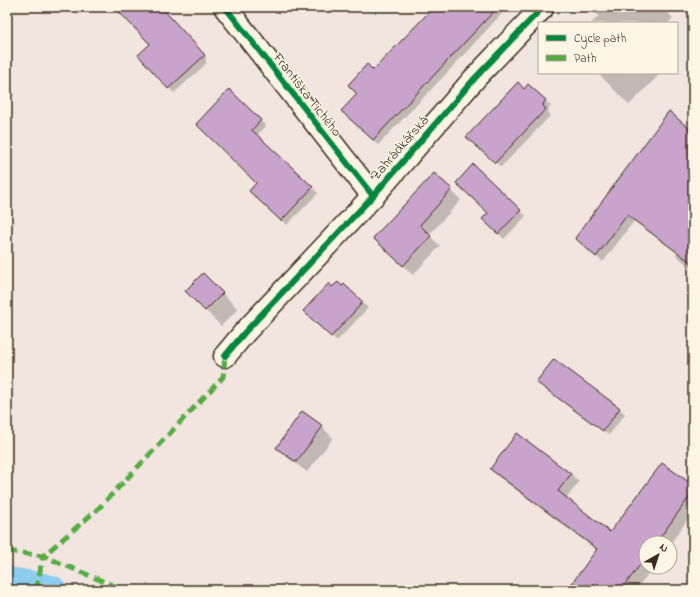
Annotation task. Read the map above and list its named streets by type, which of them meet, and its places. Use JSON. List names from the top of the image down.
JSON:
{
  "streets": {
    "street": ["Františka Tichého", "Zahrádkářská"]
  },
  "crossings": [
    ["Františka Tichého", "Zahrádkářská"]
  ],
  "legend": ["Cycle path", "Path"],
  "north": "top right"
}
